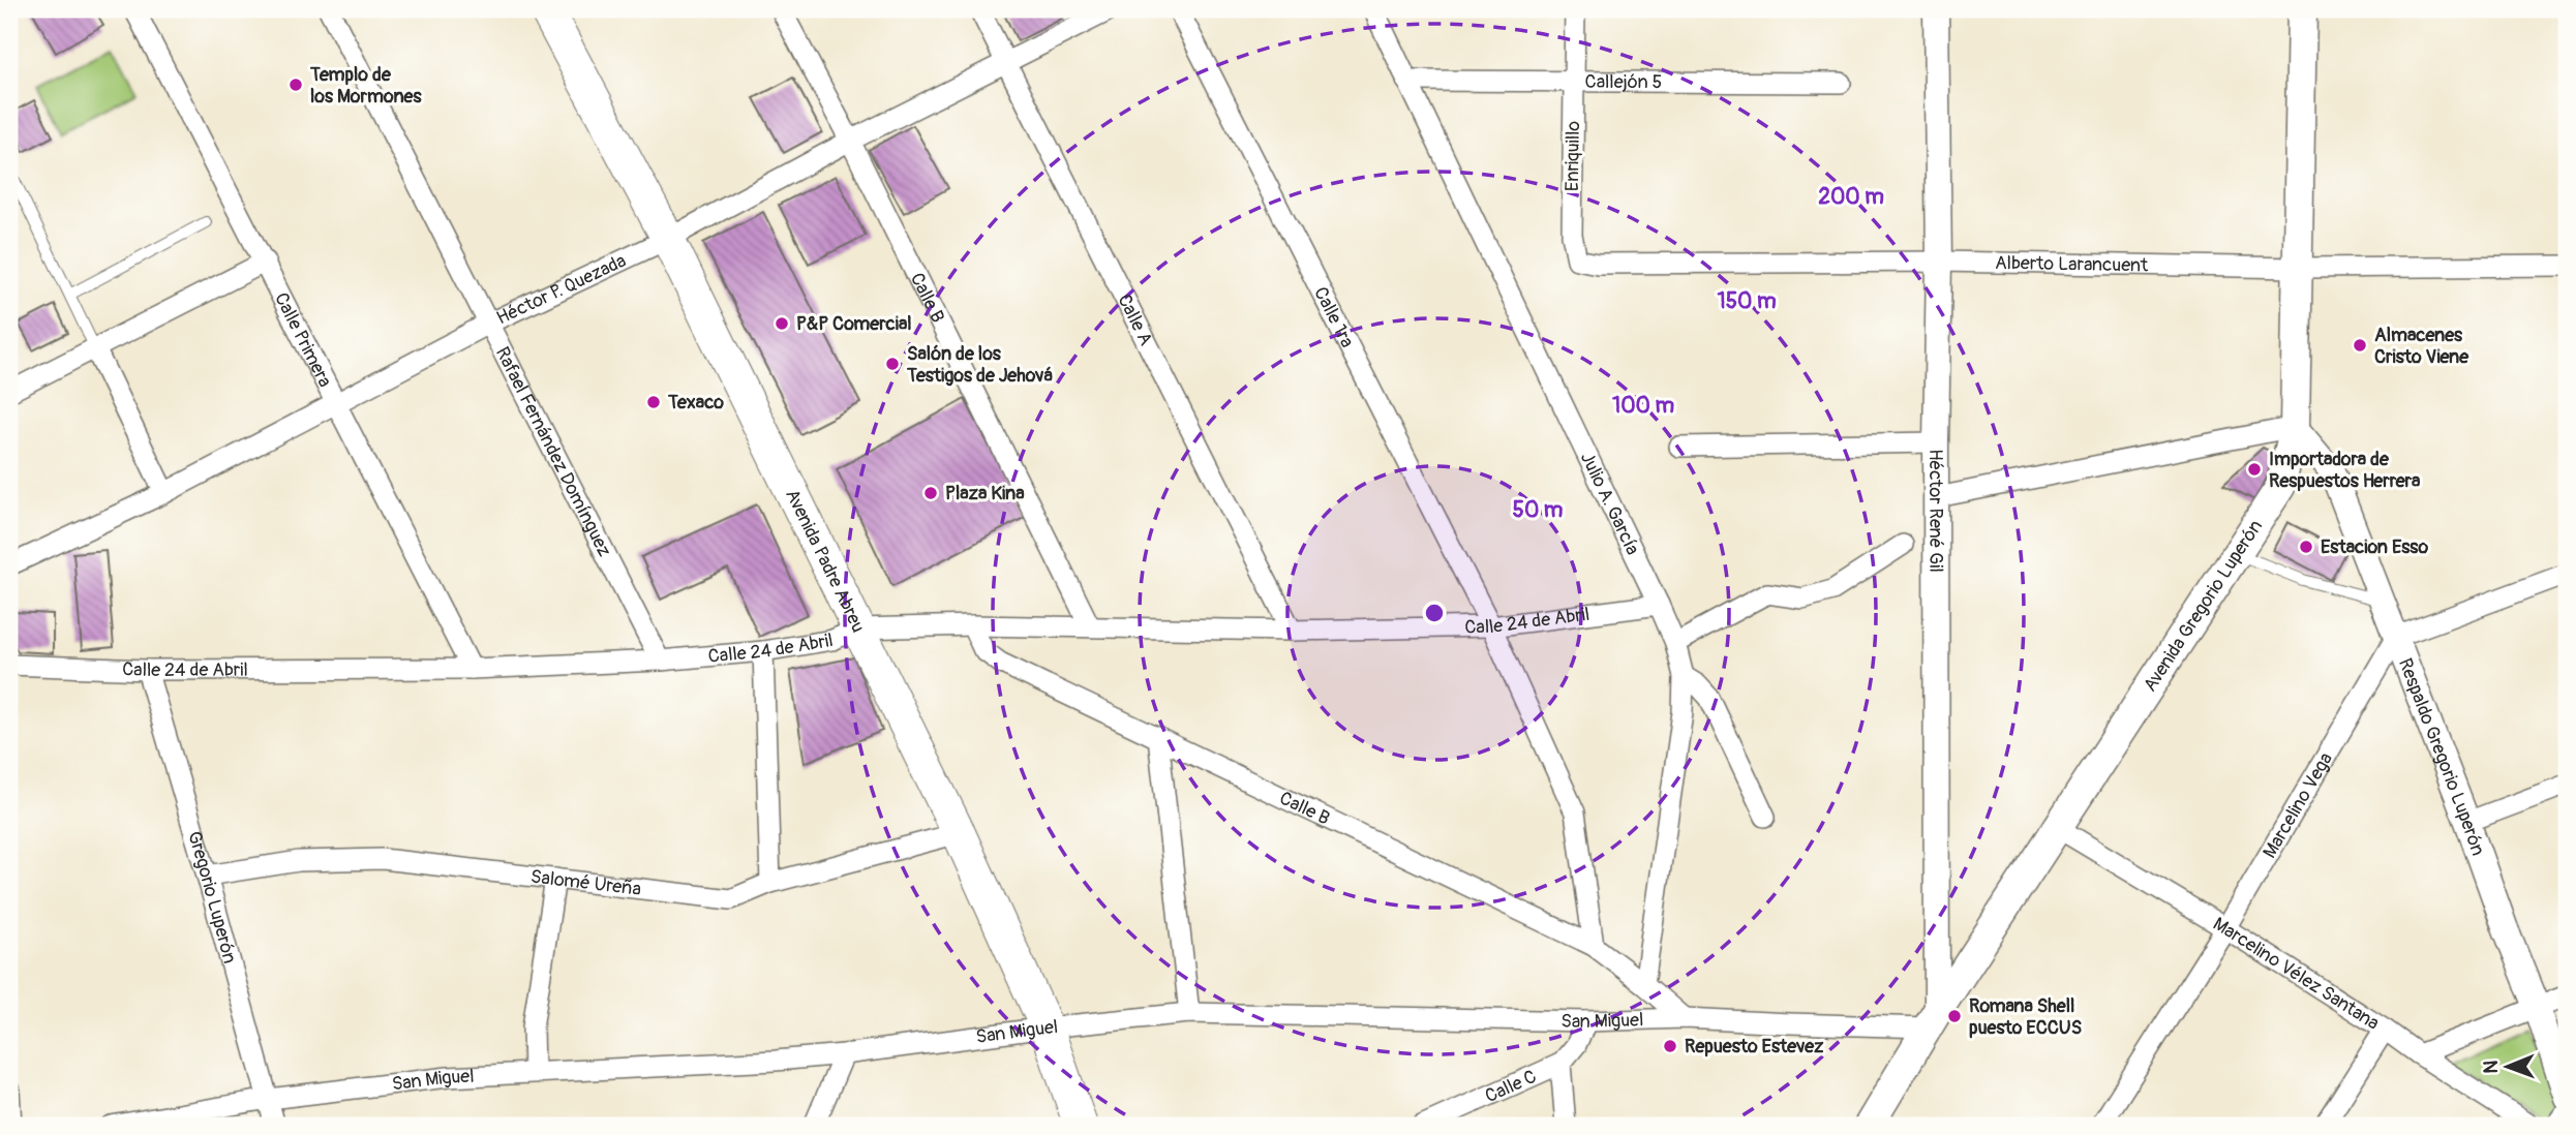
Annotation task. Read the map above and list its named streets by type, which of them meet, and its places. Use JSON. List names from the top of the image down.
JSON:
{
  "streets": {
    "main road": ["Avenida Padre Abreu", "Avenida Gregorio Luperón"],
    "street": [
      "Callejón 5",
      "Enriquillo",
      "Alberto Larancuent",
      "Héctor P. Quezada",
      "Calle B",
      "Calle 1ra",
      "Calle A",
      "Calle Primera",
      "Rafael Fernández Domínguez",
      "Julio A. García",
      "Héctor René Gil",
      "Calle 24 de Abril",
      "Respaldo Gregorio Luperón",
      "Marcelino Vega",
      "Salomé Ureña",
      "Gregorio Luperón",
      "Marcelino Vélez Santana",
      "San Miguel",
      "Calle C"
    ]
  },
  "crossings": [
    ["Callejón 5", "Enriquillo"],
    ["Callejón 5", "Julio A. García"],
    ["Enriquillo", "Alberto Larancuent"],
    ["Alberto Larancuent", "Héctor René Gil"],
    ["Alberto Larancuent", "Avenida Gregorio Luperón"],
    ["Héctor P. Quezada", "Calle B"],
    ["Héctor P. Quezada", "Calle A"],
    ["Héctor P. Quezada", "Calle Primera"],
    ["Héctor P. Quezada", "Rafael Fernández Domínguez"],
    ["Héctor P. Quezada", "Avenida Padre Abreu"],
    ["Calle B", "Calle 1ra"],
    ["Calle B", "Julio A. García"],
    ["Calle B", "Calle 24 de Abril"],
    ["Calle 1ra", "Calle 24 de Abril"],
    ["Calle A", "Calle 24 de Abril"],
    ["Calle Primera", "Calle 24 de Abril"],
    ["Rafael Fernández Domínguez", "Calle 24 de Abril"],
    ["Julio A. García", "Calle 24 de Abril"],
    ["Héctor René Gil", "Avenida Gregorio Luperón"],
    ["Héctor René Gil", "San Miguel"],
    ["Avenida Padre Abreu", "Calle 24 de Abril"],
    ["Avenida Padre Abreu", "Salomé Ureña"],
    ["Avenida Padre Abreu", "San Miguel"],
    ["Avenida Gregorio Luperón", "Respaldo Gregorio Luperón"],
    ["Avenida Gregorio Luperón", "Marcelino Vélez Santana"],
    ["Avenida Gregorio Luperón", "San Miguel"],
    ["Calle 24 de Abril", "Gregorio Luperón"],
    ["Respaldo Gregorio Luperón", "Marcelino Vega"],
    ["Marcelino Vega", "Marcelino Vélez Santana"],
    ["Salomé Ureña", "Gregorio Luperón"],
    ["Gregorio Luperón", "San Miguel"]
  ],
  "places": [
    "Templo de los Mormones",
    "P&P Comercial",
    "Almacenes Cristo Viene",
    "Salón de los Testigos de Jehová",
    "Texaco",
    "Importadora de Respuestos Herrera",
    "Plaza Kina",
    "Estacion Esso",
    "Romana Shell puesto ECCUS",
    "Repuesto Estevez"
  ],
  "north": "left",
  "rings": [
    "200 m",
    "150 m",
    "100 m",
    "50 m"
  ]
}
